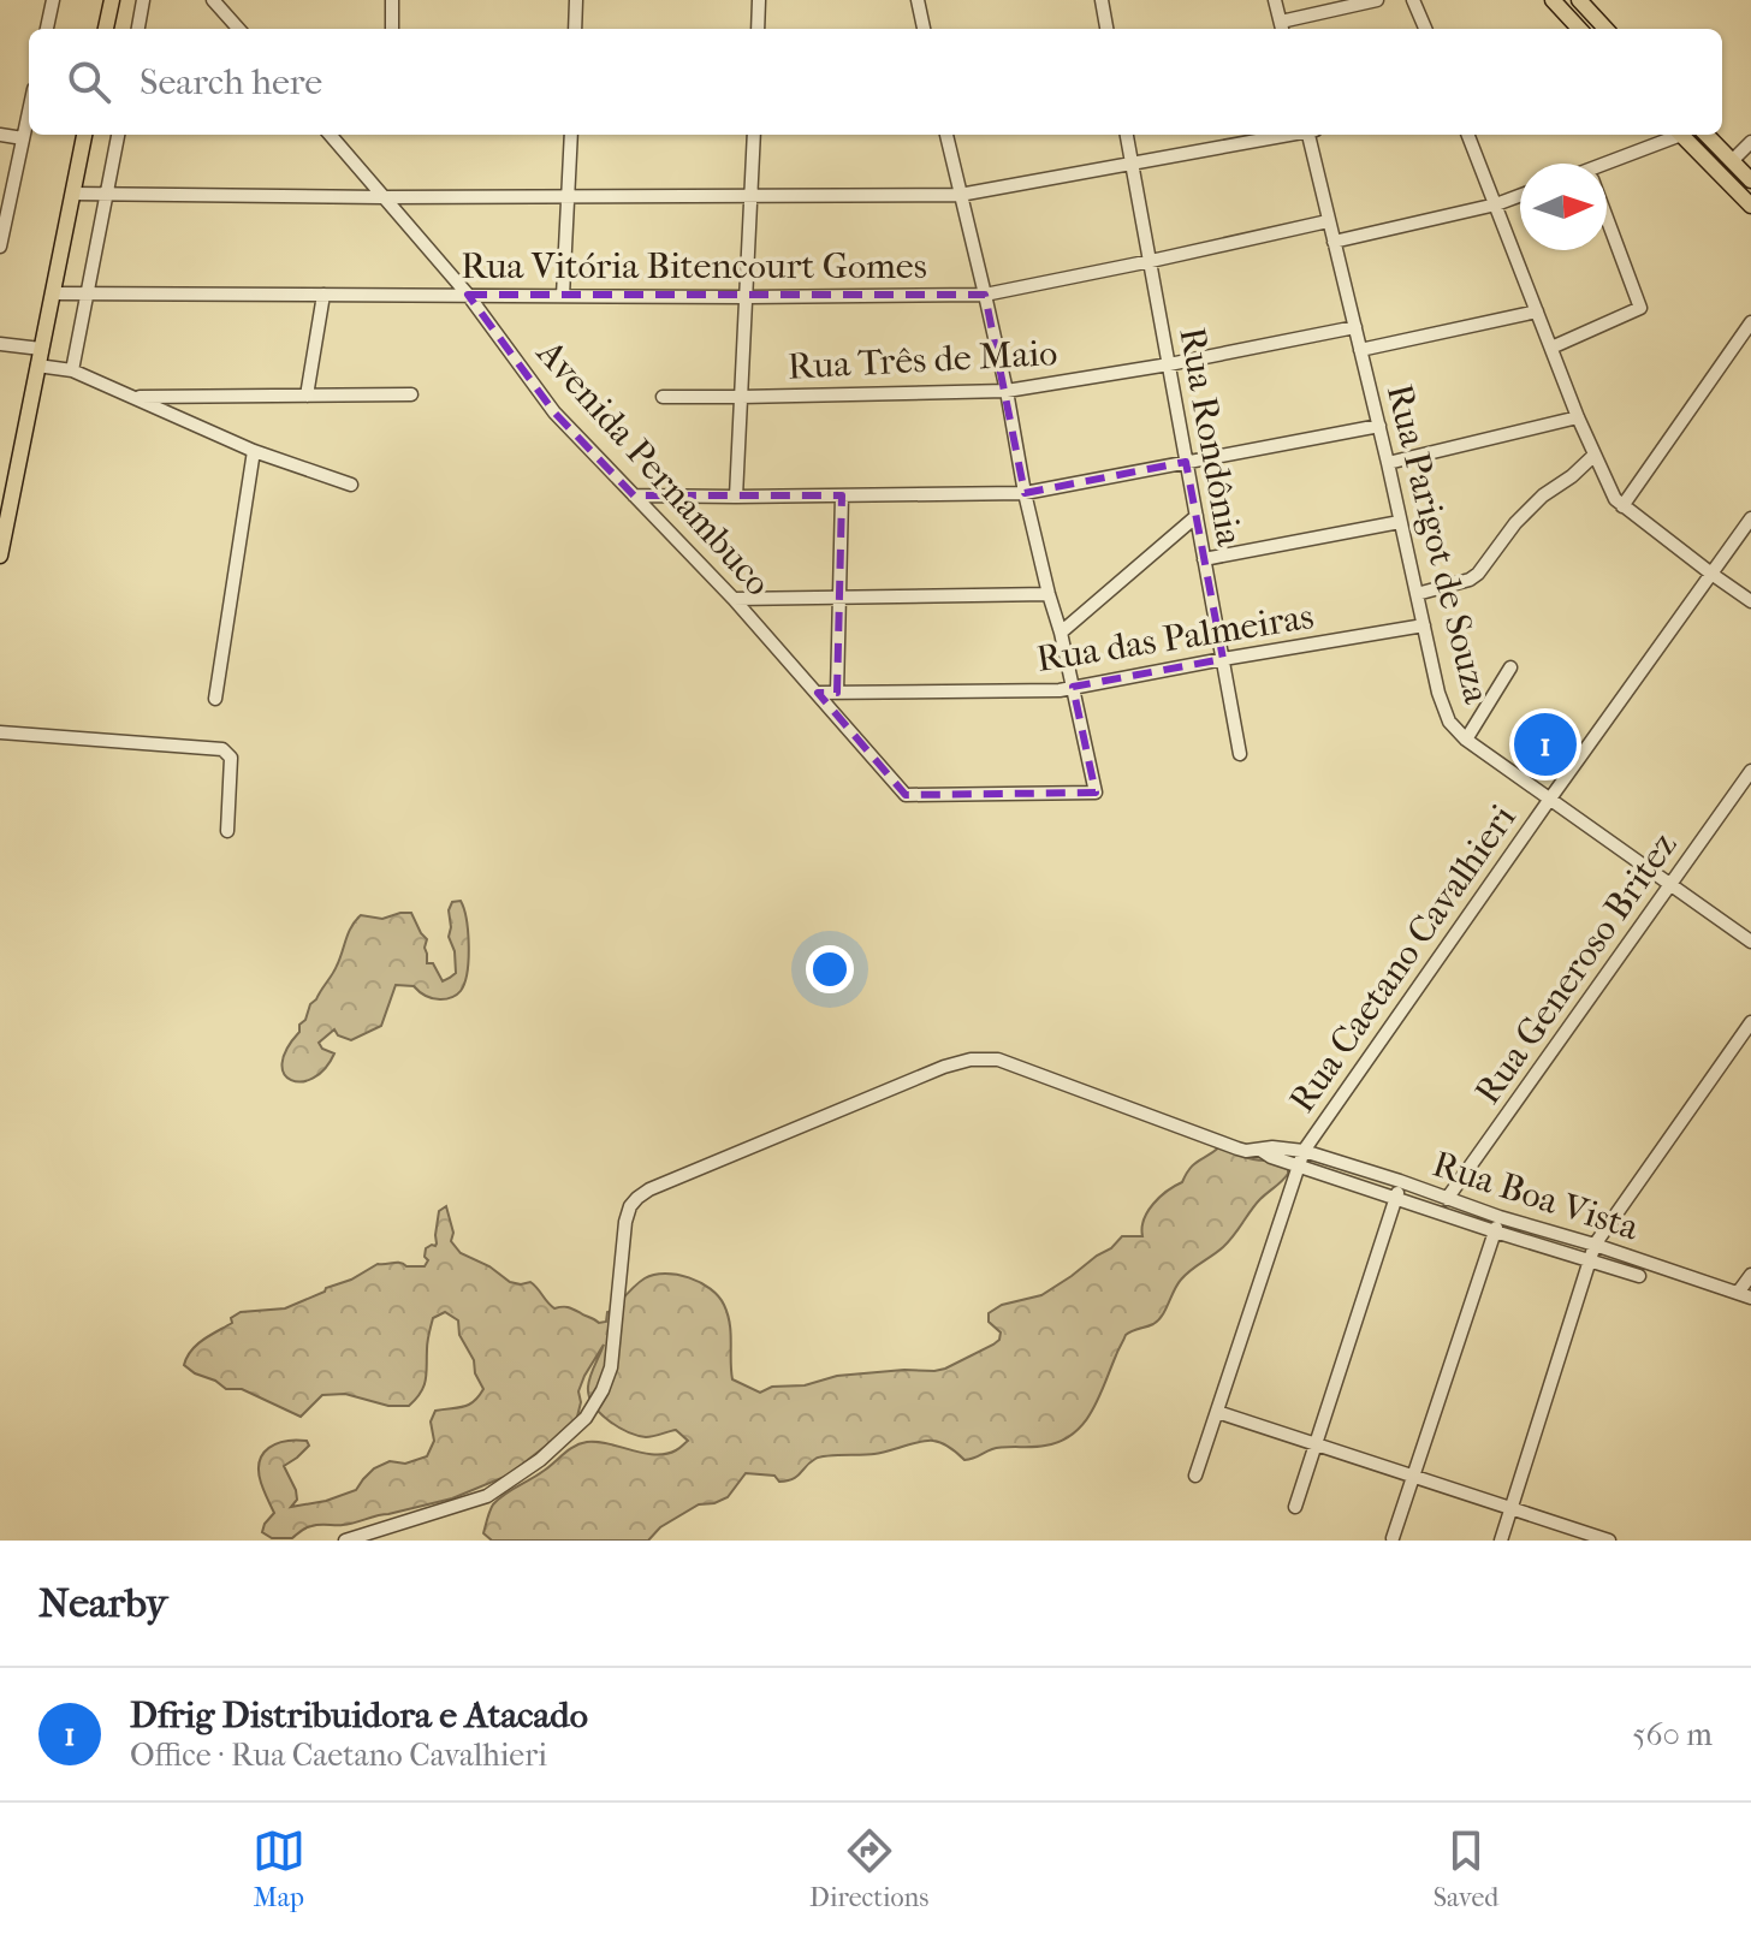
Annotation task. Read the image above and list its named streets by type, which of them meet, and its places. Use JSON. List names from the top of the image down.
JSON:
{
  "streets": {
    "street": [
      "Rua Vitória Bitencourt Gomes",
      "Rua Três de Maio",
      "Rua Rondônia",
      "Avenida Pernambuco",
      "Rua Parigot de Souza",
      "Rua das Palmeiras",
      "Rua Caetano Cavalhieri",
      "Rua Generoso Britez",
      "Rua Boa Vista"
    ]
  },
  "crossings": [
    ["Rua Vitória Bitencourt Gomes", "Rua Rondônia"],
    ["Rua Vitória Bitencourt Gomes", "Avenida Pernambuco"],
    ["Rua Vitória Bitencourt Gomes", "Rua Parigot de Souza"],
    ["Rua Três de Maio", "Rua Rondônia"],
    ["Rua Três de Maio", "Rua Parigot de Souza"],
    ["Rua Rondônia", "Rua das Palmeiras"],
    ["Avenida Pernambuco", "Rua das Palmeiras"],
    ["Rua Parigot de Souza", "Rua das Palmeiras"],
    ["Rua Parigot de Souza", "Rua Caetano Cavalhieri"],
    ["Rua Parigot de Souza", "Rua Generoso Britez"],
    ["Rua Caetano Cavalhieri", "Rua Boa Vista"],
    ["Rua Generoso Britez", "Rua Boa Vista"]
  ],
  "north": "right",
  "page": {
    "search": "Search here",
    "pins": "1",
    "heading": "Nearby",
    "list": [
      {
        "mark": "1",
        "name": "Dfrig Distribuidora e Atacado",
        "note": "Office · Rua Caetano Cavalhieri",
        "value": "560 m"
      }
    ],
    "nav": ["Map", "Directions", "Saved"]
  }
}
